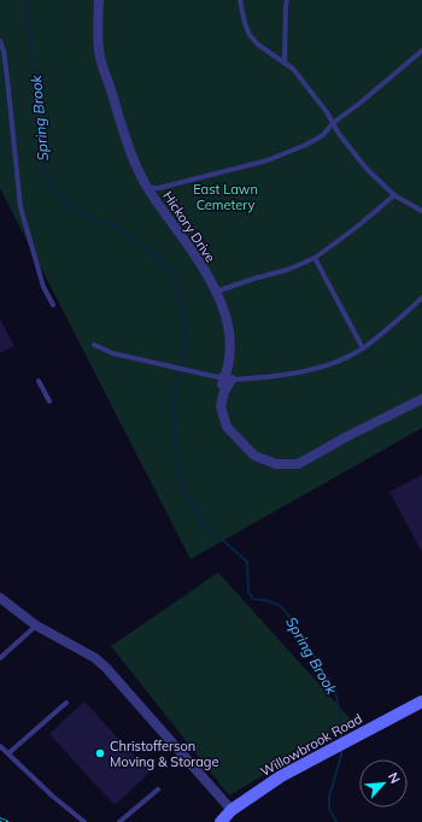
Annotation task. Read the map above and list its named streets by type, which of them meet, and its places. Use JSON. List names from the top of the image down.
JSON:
{
  "streets": {
    "street": ["Hickory Drive", "Willowbrook Road"]
  },
  "water": ["Spring Brook"],
  "parks": ["East Lawn Cemetery"],
  "places": ["Christofferson Moving & Storage"],
  "north": "top right"
}
